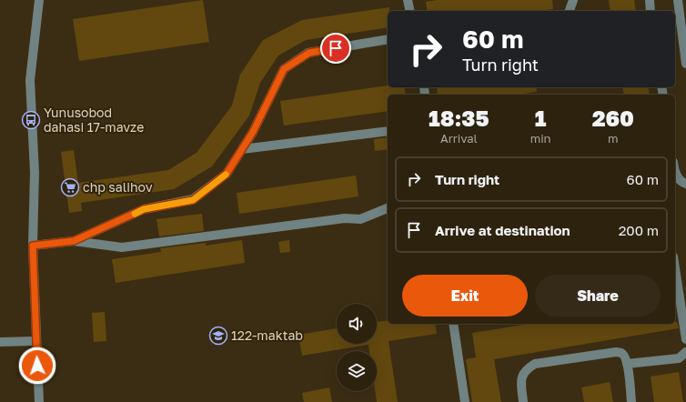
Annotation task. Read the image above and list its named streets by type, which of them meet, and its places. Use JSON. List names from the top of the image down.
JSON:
{
  "places": {
    "bus stop": ["Yunusobod dahasi 17-mavze"],
    "supermarket": ["chp salihov"],
    "school or university": ["122-maktab"]
  },
  "page": {
    "turn": ["60 m", "Turn right"],
    "eta": [
      "18:35",
      "Arrival",
      "1",
      "min",
      "260",
      "m"
    ],
    "list": [
      {
        "name": "Turn right",
        "value": "60 m"
      },
      {
        "name": "Arrive at destination",
        "value": "200 m"
      }
    ],
    "buttons": ["Exit", "Share"]
  }
}
